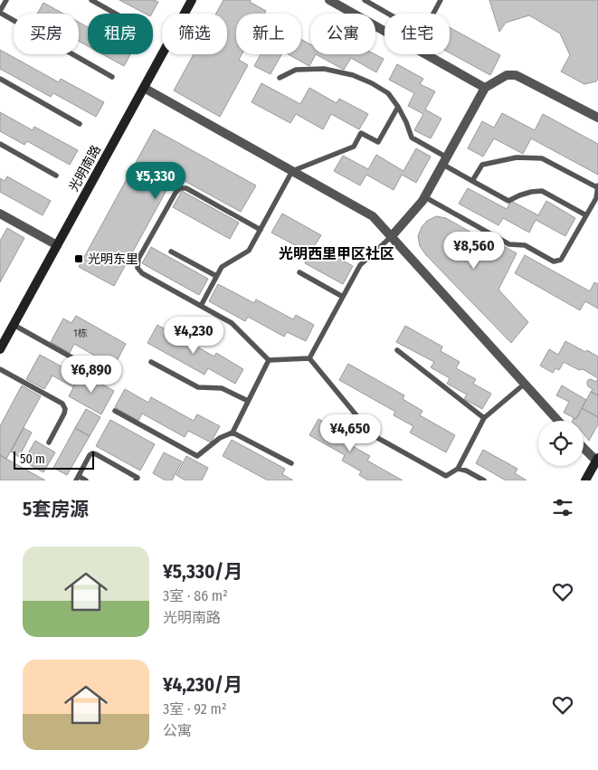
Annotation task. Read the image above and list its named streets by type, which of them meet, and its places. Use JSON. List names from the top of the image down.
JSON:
{
  "streets": {
    "main road": ["光明南路"]
  },
  "districts": ["光明西里甲区社区"],
  "places": {
    "transit": ["光明东里"]
  },
  "house_numbers": ["1栋"],
  "scale_bar": "50 m",
  "page": {
    "chip": [
      "买房",
      "租房",
      "筛选",
      "新上",
      "公寓",
      "住宅"
    ],
    "price": [
      "¥5,330",
      "¥8,560",
      "¥4,230",
      "¥6,890",
      "¥4,650"
    ],
    "scale": "50 m",
    "heading": "5套房源",
    "list": [
      {
        "name": "¥5,330/月",
        "note": "3室 · 86 m² · 光明南路"
      },
      {
        "name": "¥4,230/月",
        "note": "3室 · 92 m² · 公寓"
      }
    ]
  }
}
